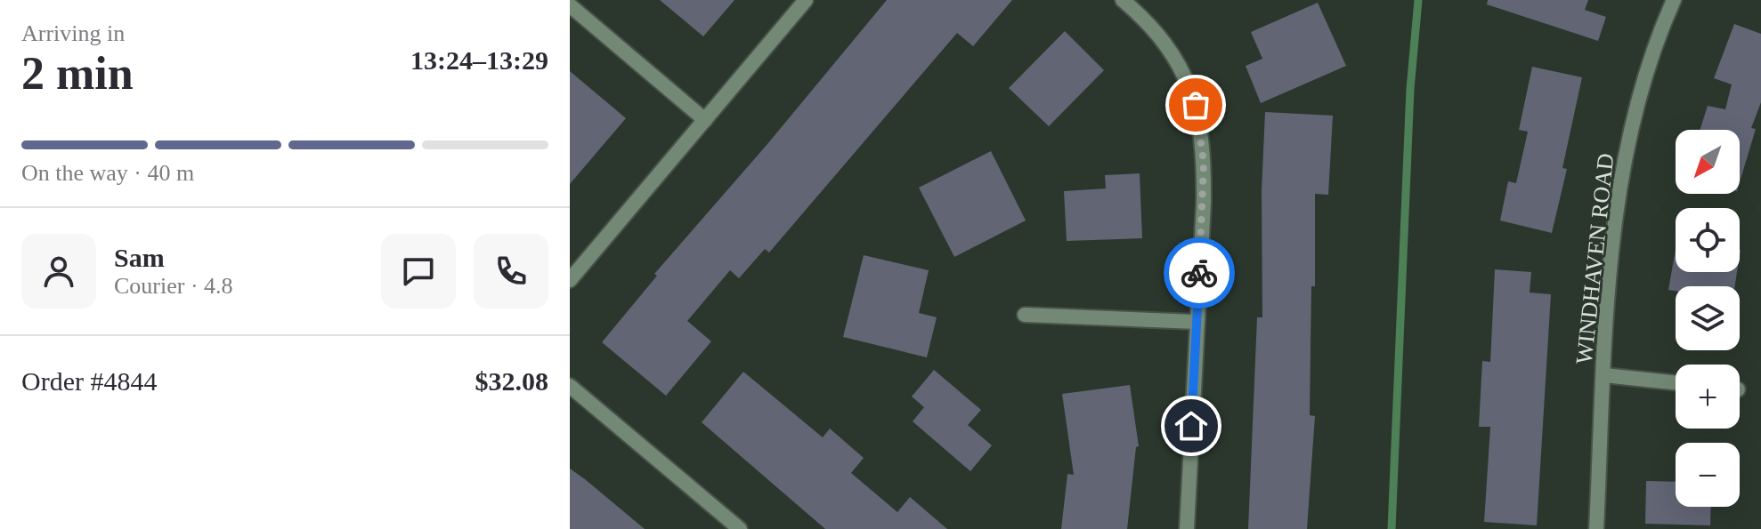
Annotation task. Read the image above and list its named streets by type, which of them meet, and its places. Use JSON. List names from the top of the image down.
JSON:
{
  "streets": {
    "street": ["WINDHAVEN ROAD"]
  },
  "north": "bottom left",
  "page": {
    "heading": ["2 min", "Arriving in", "13:24–13:29"],
    "panel": [
      "Sam",
      "Courier · 4.8",
      "Order #4844",
      "$32.08"
    ],
    "bar": "On the way · 40 m",
    "map_buttons": ["+", "−"]
  }
}
